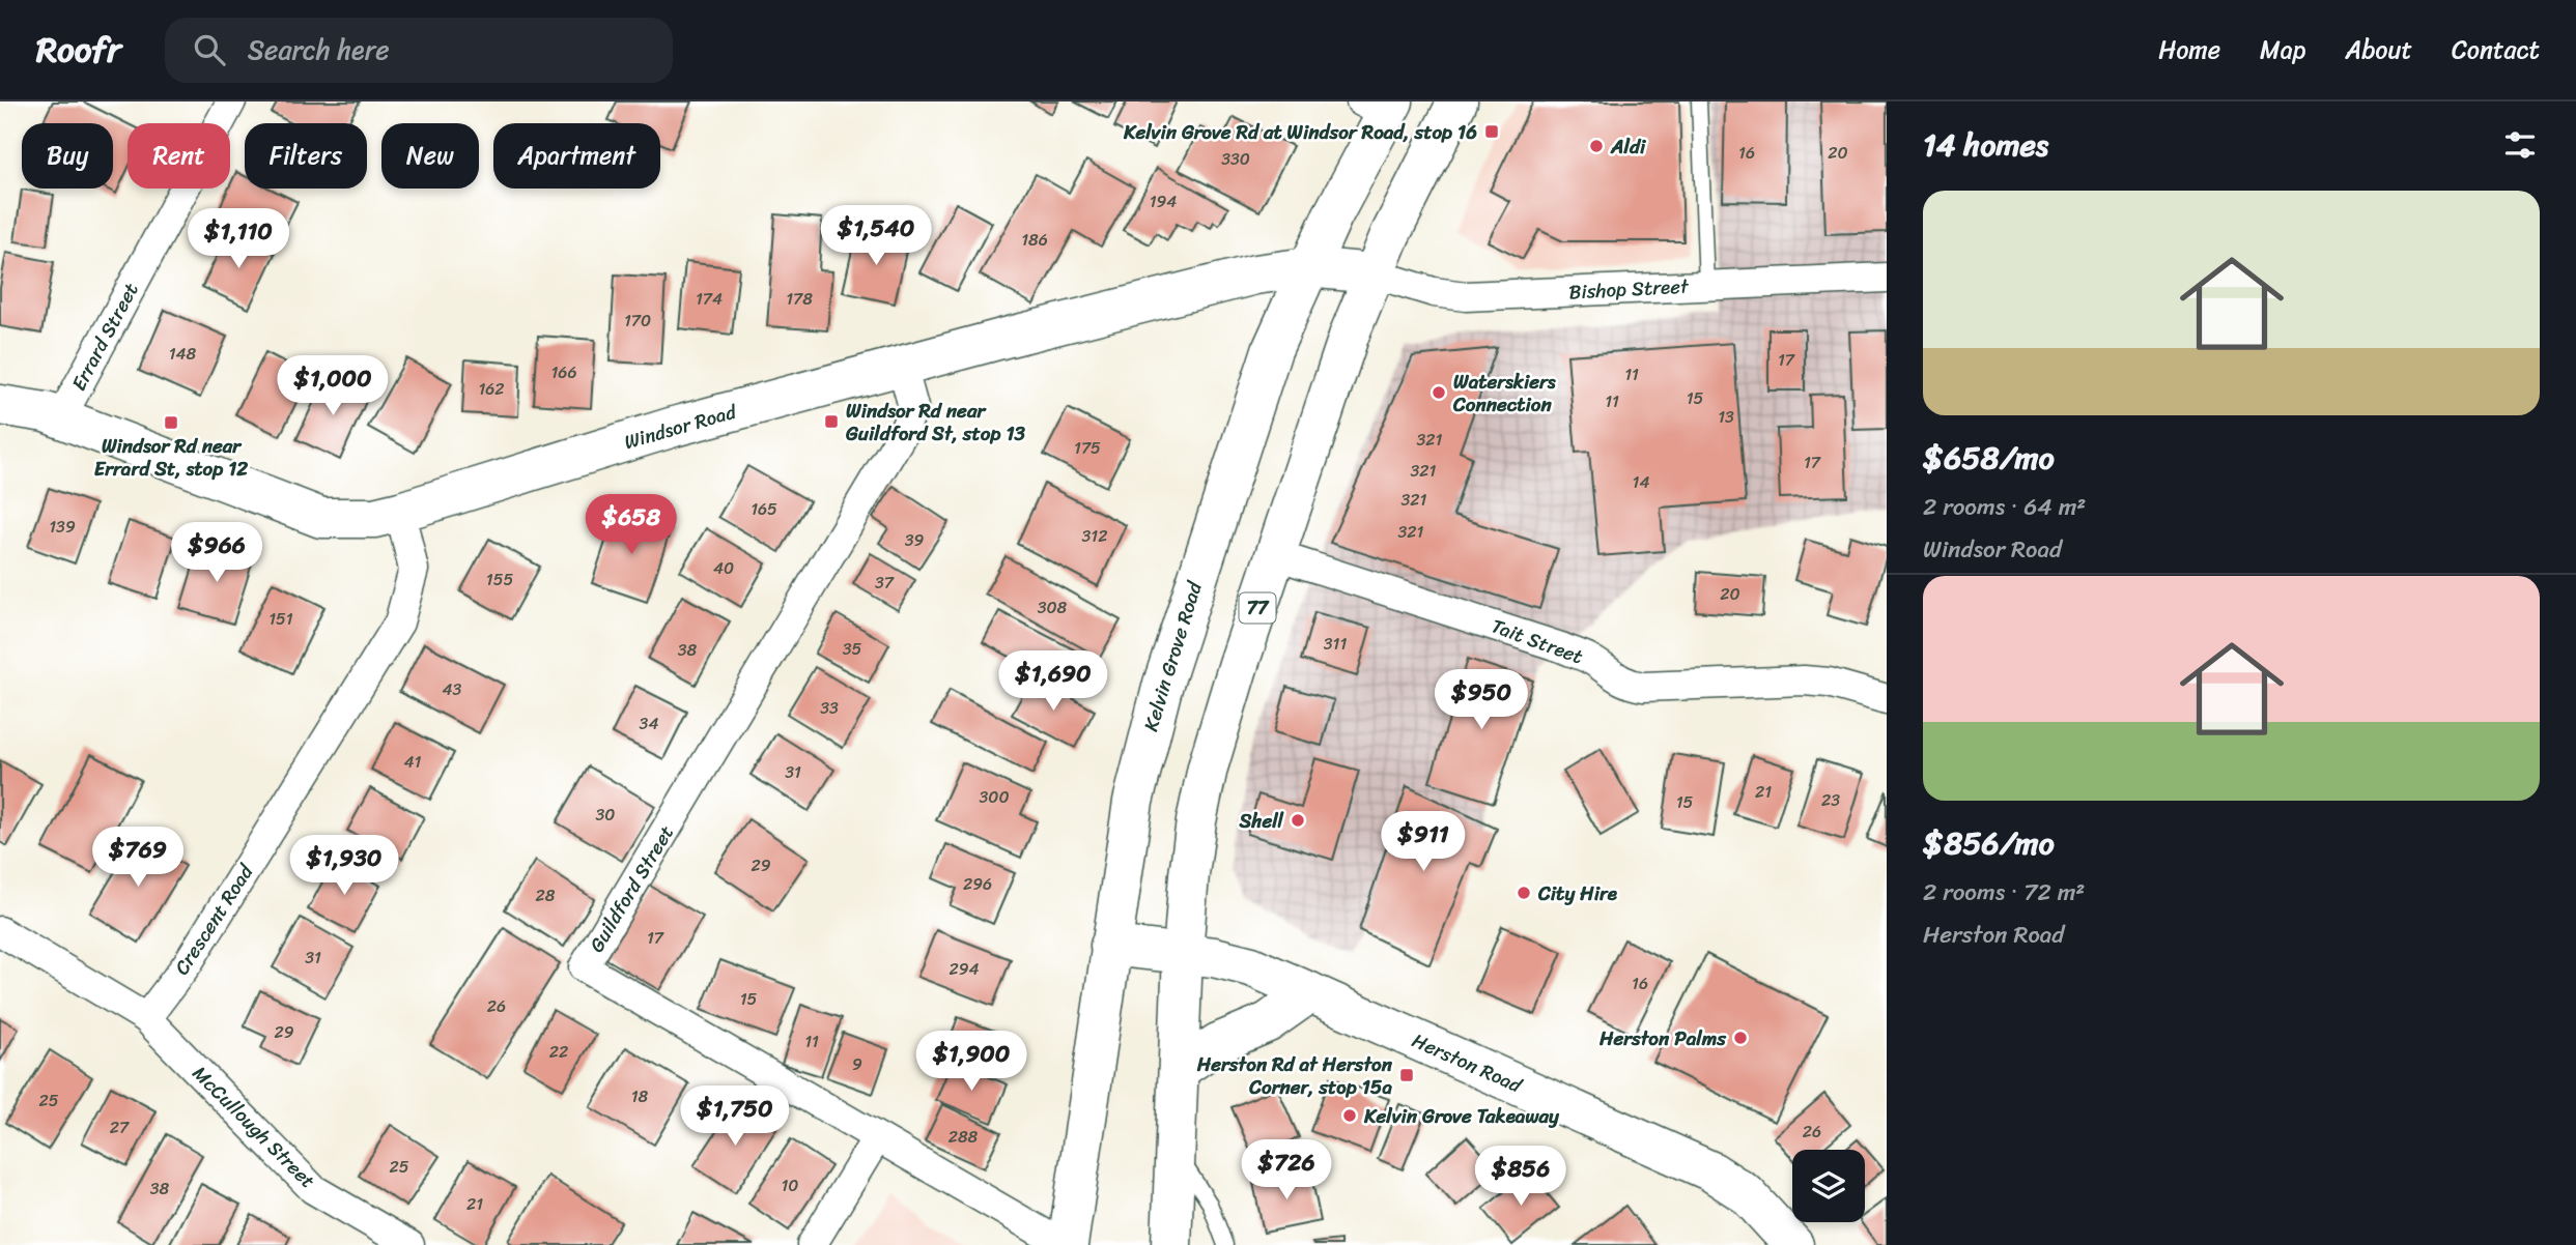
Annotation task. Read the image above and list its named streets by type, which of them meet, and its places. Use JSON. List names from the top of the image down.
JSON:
{
  "streets": {
    "main road": [
      "Windsor Road",
      "77",
      "Kelvin Grove Road",
      "Herston Road"
    ],
    "street": [
      "Bishop Street",
      "Errard Street",
      "Tait Street",
      "Guildford Street",
      "Crescent Road",
      "McCullough Street"
    ]
  },
  "crossings": [
    ["Bishop Street", "Windsor Road"],
    ["Bishop Street", "77"],
    ["Errard Street", "Windsor Road"],
    ["Windsor Road", "77"],
    ["Windsor Road", "Kelvin Grove Road"],
    ["Windsor Road", "Guildford Street"],
    ["Windsor Road", "Crescent Road"],
    ["77", "Tait Street"],
    ["77", "Herston Road"],
    ["Kelvin Grove Road", "Guildford Street"],
    ["Kelvin Grove Road", "Herston Road"],
    ["Crescent Road", "McCullough Street"]
  ],
  "places": {
    "transit": [
      "Kelvin Grove Rd at Windsor Road, stop 16",
      "Windsor Rd near Guildford St, stop 13",
      "Windsor Rd near Errard St, stop 12",
      "Herston Rd at Herston Corner, stop 15a"
    ],
    "other": [
      "Aldi",
      "Waterskiers Connection",
      "Shell",
      "City Hire",
      "Herston Palms",
      "Kelvin Grove Takeaway"
    ]
  },
  "house_numbers": [
    "16",
    "20",
    "330",
    "194",
    "186",
    "174",
    "178",
    "170",
    "148",
    "17",
    "166",
    "11",
    "162",
    "15",
    "11",
    "13",
    "321",
    "175",
    "17",
    "321",
    "14",
    "321",
    "165",
    "139",
    "321",
    "312",
    "39",
    "40",
    "155",
    "37",
    "20",
    "308",
    "151",
    "311",
    "35",
    "38",
    "43",
    "33",
    "34",
    "41",
    "31",
    "21",
    "300",
    "23",
    "15",
    "30",
    "29",
    "296",
    "28",
    "17",
    "31",
    "294",
    "16",
    "15",
    "26",
    "29",
    "11",
    "22",
    "9",
    "18",
    "25",
    "27",
    "26",
    "288",
    "25",
    "10",
    "38",
    "21"
  ],
  "page": {
    "header": "Roofr",
    "search": "Search here",
    "nav": [
      "Home",
      "Map",
      "About",
      "Contact"
    ],
    "heading": "14 homes",
    "chip": [
      "Buy",
      "Rent",
      "Filters",
      "New",
      "Apartment"
    ],
    "list": [
      {
        "name": "$658/mo",
        "note": "2 rooms · 64 m² · Windsor Road"
      },
      {
        "name": "$856/mo",
        "note": "2 rooms · 72 m² · Herston Road"
      }
    ],
    "price": [
      "$1,540",
      "$1,110",
      "$1,000",
      "$658",
      "$966",
      "$1,690",
      "$950",
      "$911",
      "$769",
      "$1,930",
      "$1,900",
      "$1,750",
      "$726",
      "$856"
    ]
  }
}
